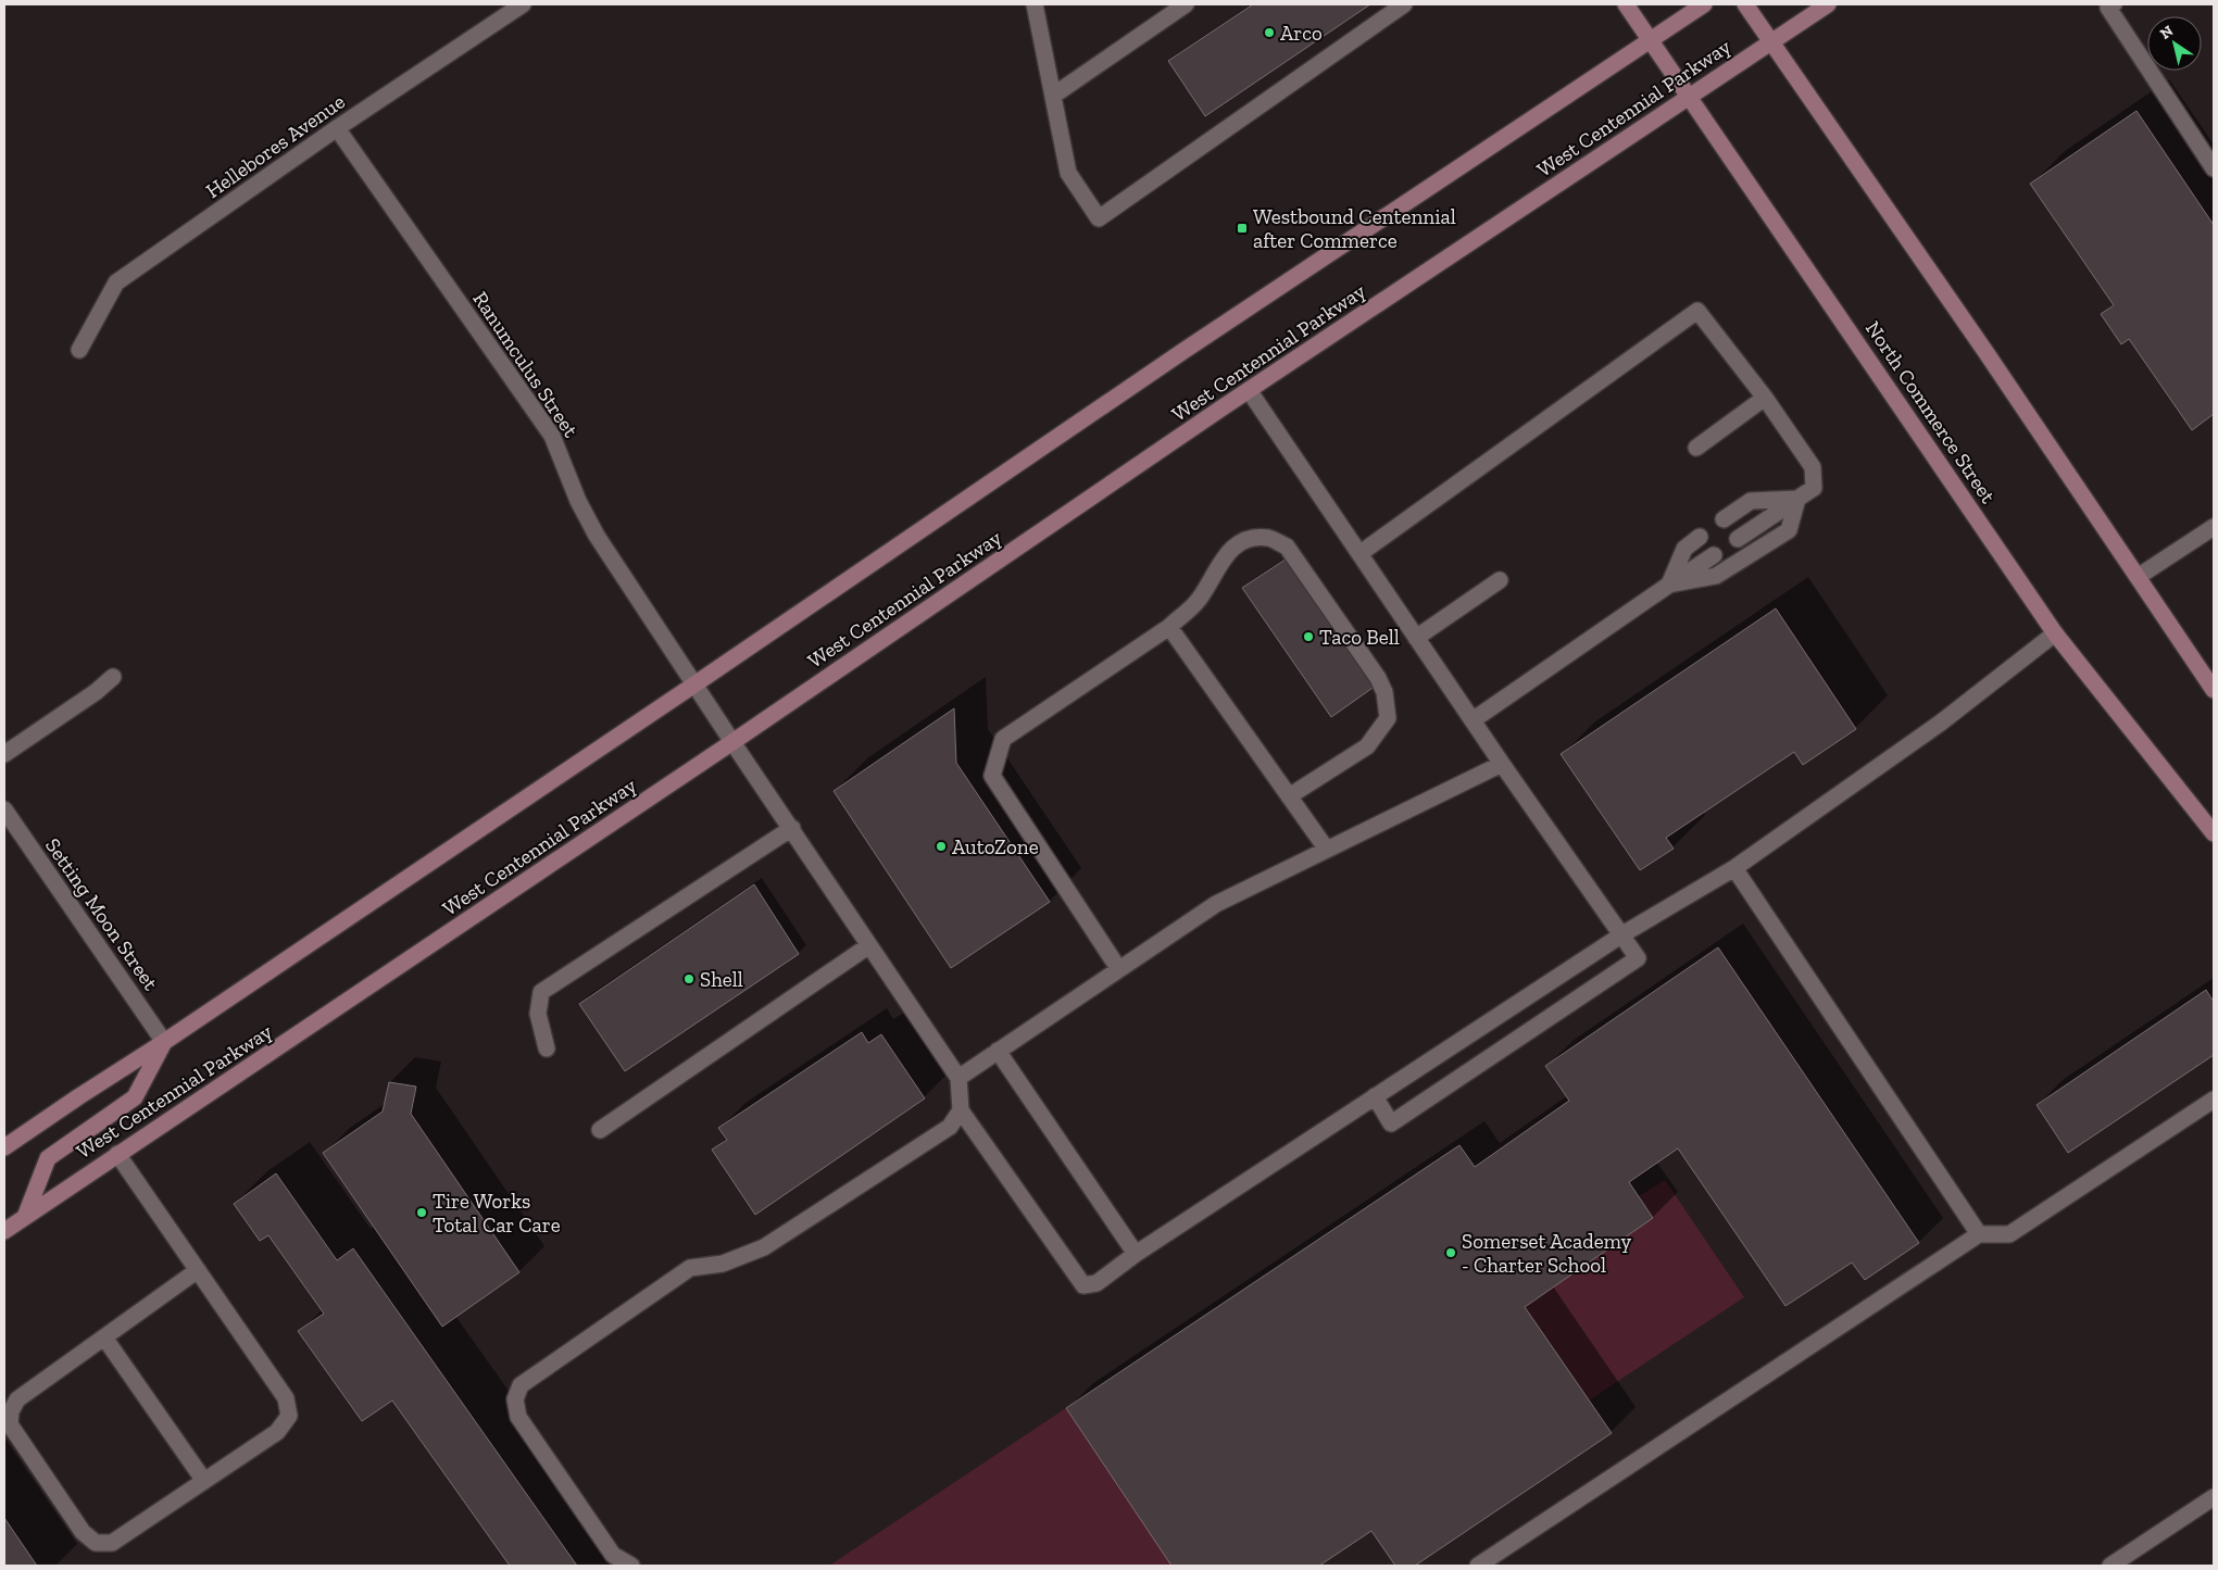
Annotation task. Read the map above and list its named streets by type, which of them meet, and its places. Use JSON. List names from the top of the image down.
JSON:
{
  "streets": {
    "main road": ["West Centennial Parkway", "North Commerce Street"],
    "street": ["Hellebores Avenue", "Ranumculus Street", "Setting Moon Street"]
  },
  "crossings": [
    ["West Centennial Parkway", "Ranumculus Street"],
    ["West Centennial Parkway", "North Commerce Street"],
    ["Hellebores Avenue", "Ranumculus Street"]
  ],
  "places": {
    "other": [
      "Arco",
      "Taco Bell",
      "AutoZone",
      "Shell",
      "Tire Works Total Car Care",
      "Somerset Academy - Charter School"
    ],
    "transit": ["Westbound Centennial after Commerce"]
  },
  "north": "top left"
}
